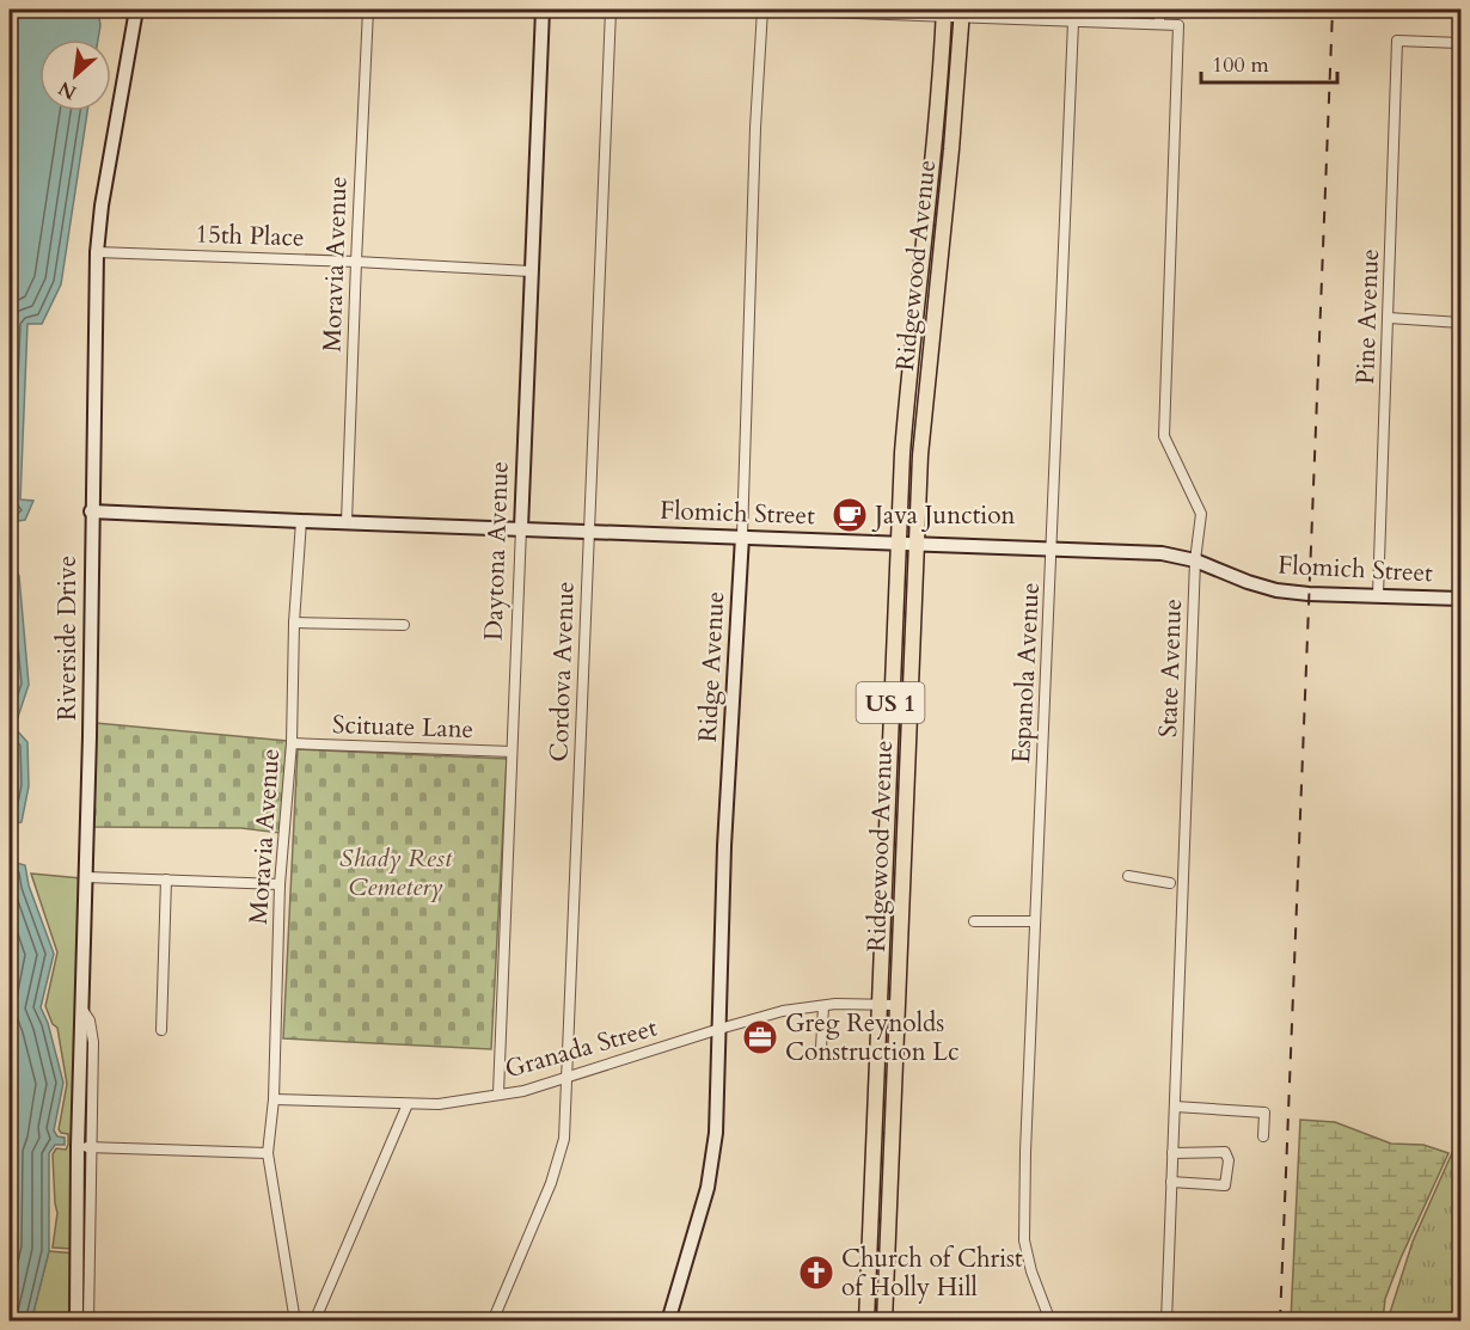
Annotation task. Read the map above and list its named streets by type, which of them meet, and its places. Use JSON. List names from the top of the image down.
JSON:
{
  "streets": {
    "main road": ["Ridgewood Avenue", "US 1"],
    "street": [
      "15th Place",
      "Moravia Avenue",
      "Pine Avenue",
      "Flomich Street",
      "Daytona Avenue",
      "Riverside Drive",
      "Ridge Avenue",
      "State Avenue",
      "Cordova Avenue",
      "Espanola Avenue",
      "Scituate Lane",
      "Granada Street"
    ]
  },
  "crossings": [
    ["15th Place", "Moravia Avenue"],
    ["15th Place", "Daytona Avenue"],
    ["15th Place", "Riverside Drive"],
    ["Moravia Avenue", "Flomich Street"],
    ["Moravia Avenue", "Scituate Lane"],
    ["Moravia Avenue", "Granada Street"],
    ["Ridgewood Avenue", "Flomich Street"],
    ["Ridgewood Avenue", "Granada Street"],
    ["Pine Avenue", "Flomich Street"],
    ["Flomich Street", "Daytona Avenue"],
    ["Flomich Street", "Riverside Drive"],
    ["Flomich Street", "Ridge Avenue"],
    ["Flomich Street", "State Avenue"],
    ["Flomich Street", "Cordova Avenue"],
    ["Flomich Street", "Espanola Avenue"],
    ["Daytona Avenue", "Scituate Lane"],
    ["Daytona Avenue", "Granada Street"],
    ["Ridge Avenue", "Granada Street"],
    ["Cordova Avenue", "Granada Street"]
  ],
  "parks": ["Shady Rest Cemetery"],
  "places": {
    "cafe": ["Java Junction"],
    "office": ["Greg Reynolds Construction Lc"],
    "church": ["Church of Christ of Holly Hill"]
  },
  "scale_bar": "100 m",
  "north": "bottom left"
}
